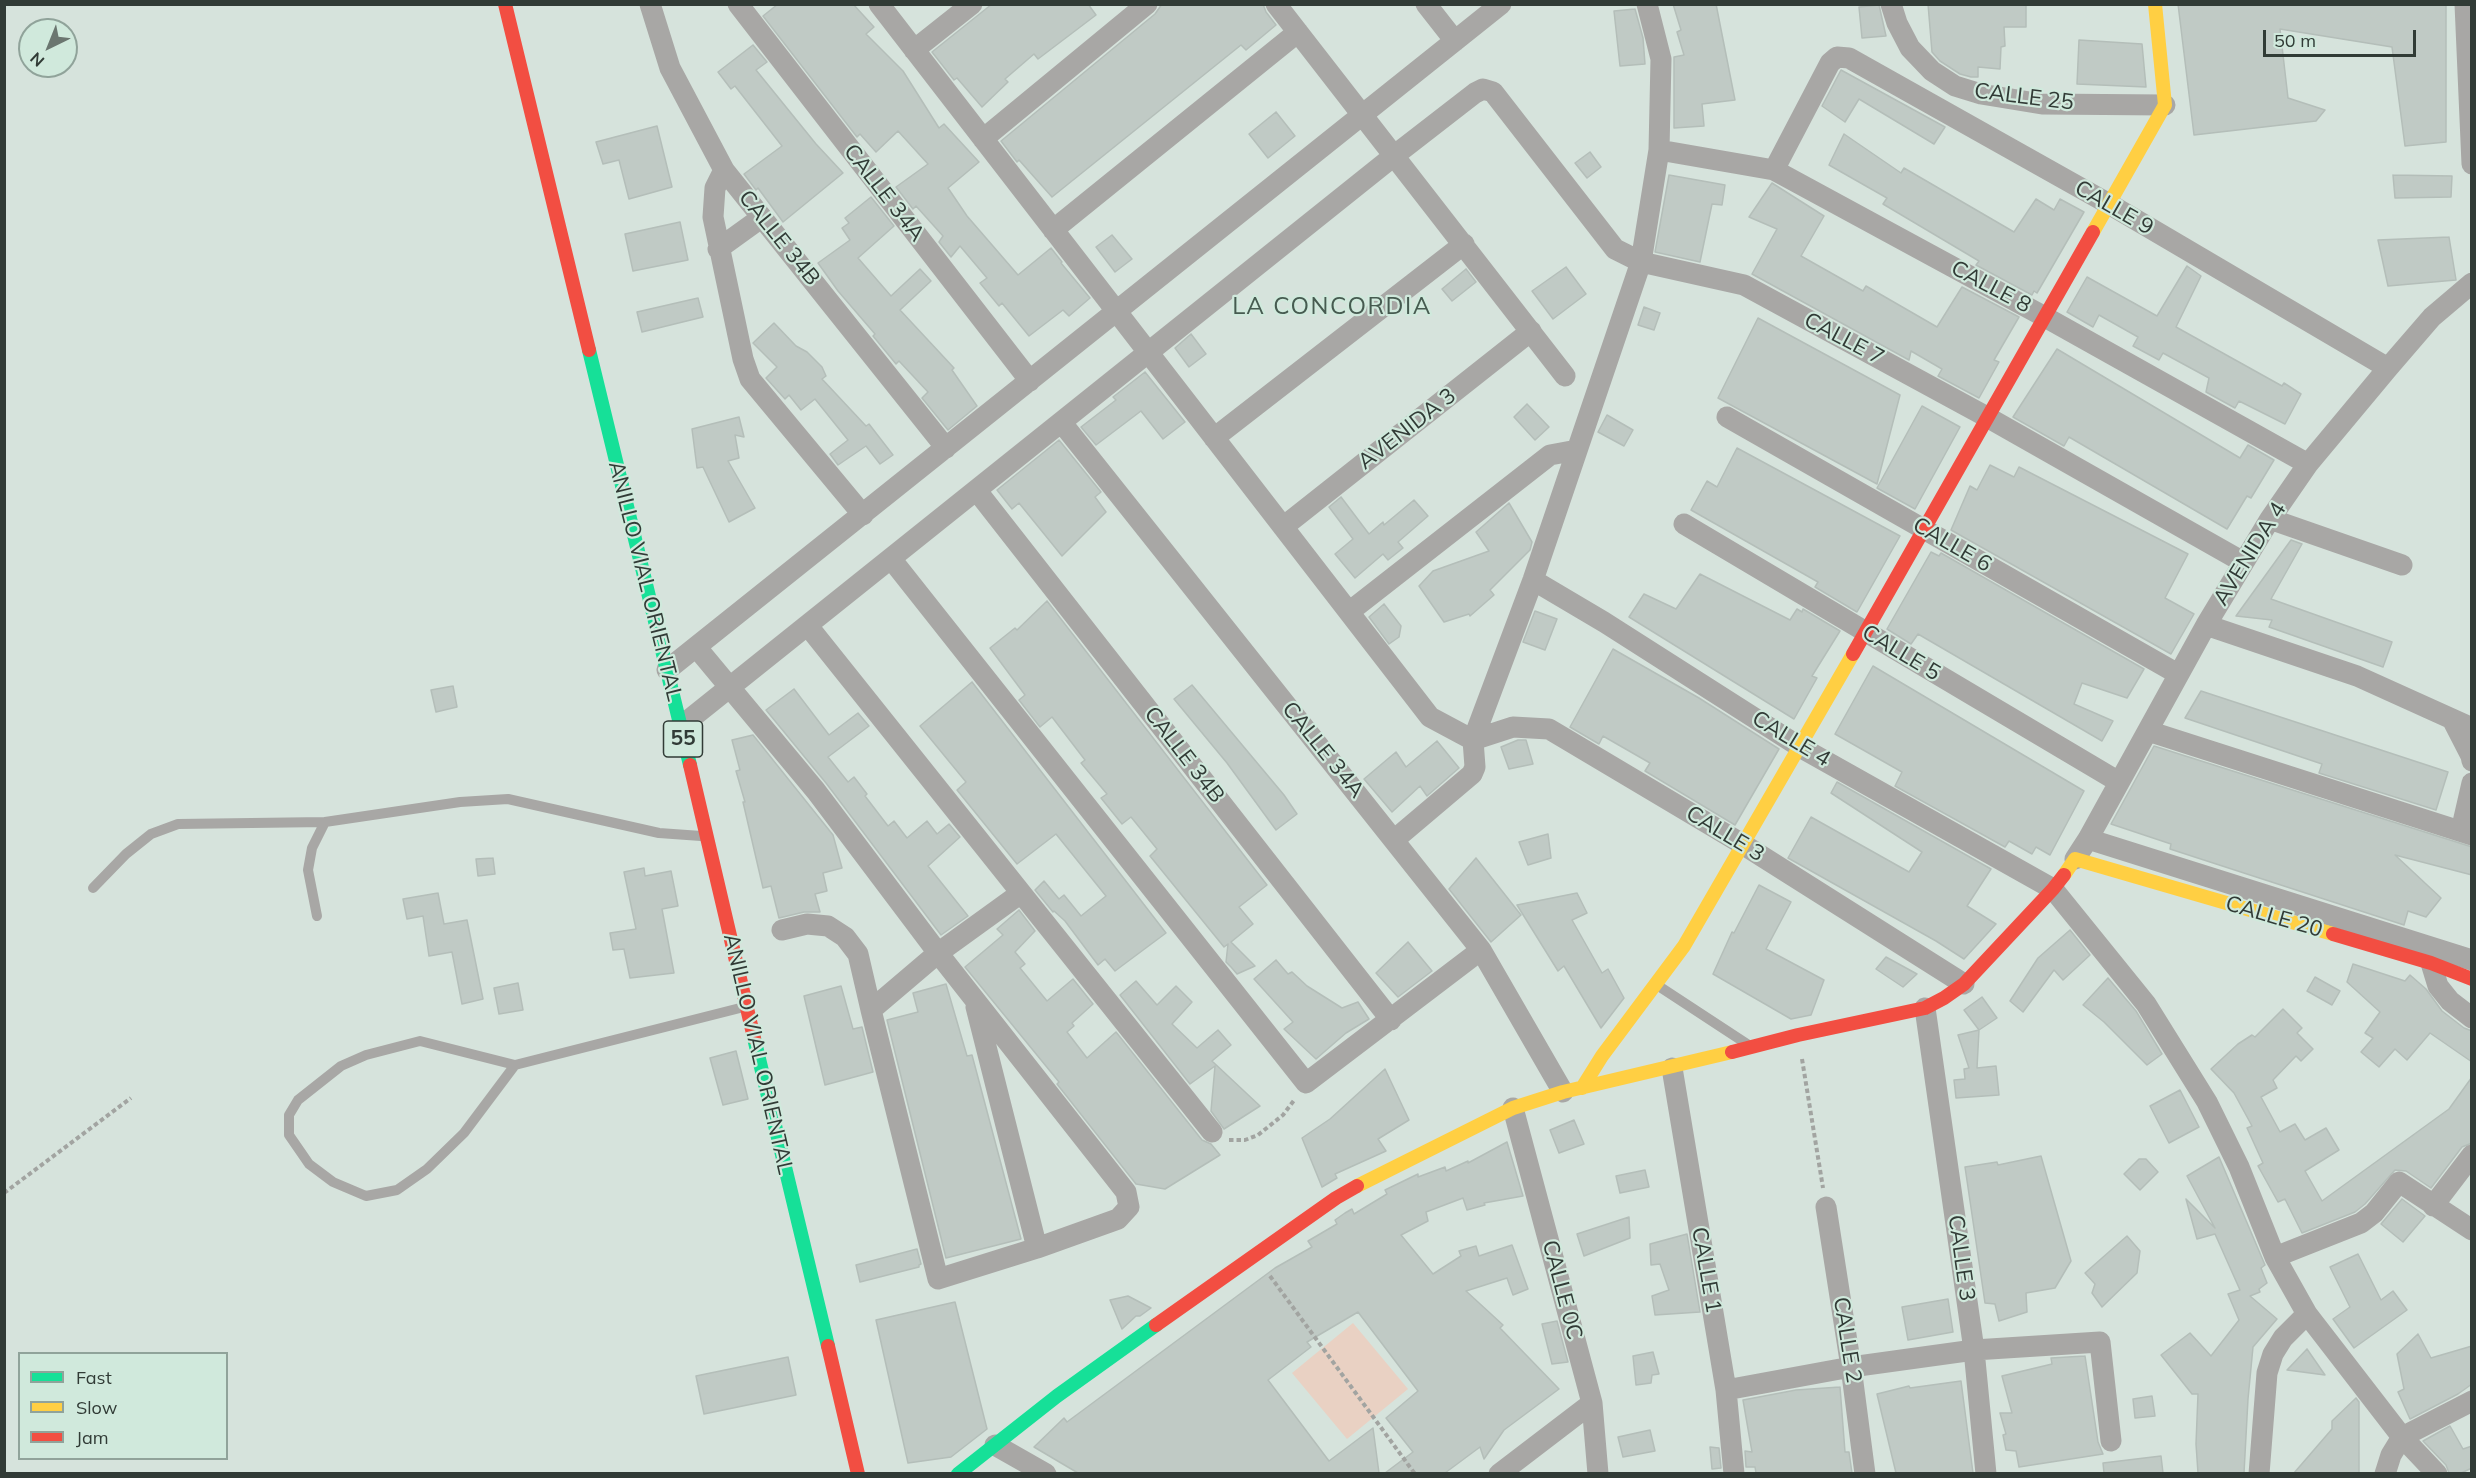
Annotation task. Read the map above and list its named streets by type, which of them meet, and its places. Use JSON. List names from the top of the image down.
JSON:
{
  "streets": {
    "main road": ["ANILLO VIAL ORIENTAL", "55", "CALLE 20"],
    "street": [
      "CALLE 25",
      "CALLE 34A",
      "CALLE 9",
      "CALLE 34B",
      "CALLE 8",
      "CALLE 7",
      "AVENIDA 3",
      "CALLE 6",
      "AVENIDA 4",
      "CALLE 5",
      "CALLE 4",
      "CALLE 3",
      "CALLE 1",
      "CALLE 0C",
      "CALLE 2"
    ]
  },
  "crossings": [
    ["CALLE 9", "CALLE 8"],
    ["CALLE 9", "AVENIDA 4"],
    ["CALLE 8", "AVENIDA 4"],
    ["CALLE 7", "AVENIDA 4"],
    ["CALLE 6", "AVENIDA 4"],
    ["AVENIDA 4", "CALLE 5"],
    ["AVENIDA 4", "CALLE 20"]
  ],
  "districts": ["LA CONCORDIA"],
  "legend": ["Fast", "Slow", "Jam"],
  "scale_bar": "50 m",
  "north": "bottom left"
}
